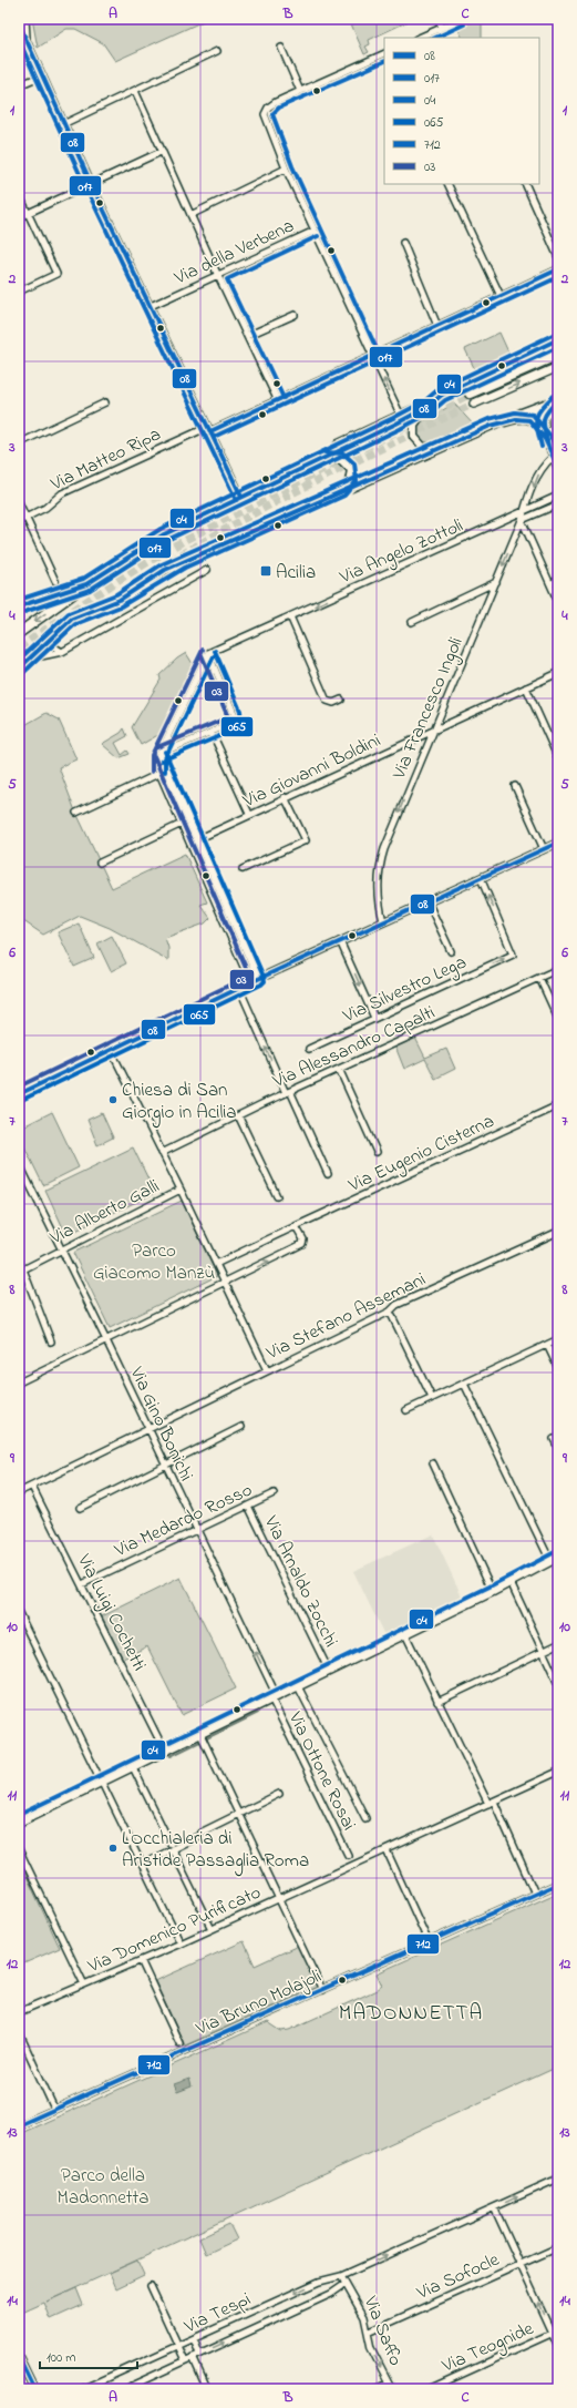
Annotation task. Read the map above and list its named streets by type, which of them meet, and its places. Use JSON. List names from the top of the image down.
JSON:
{
  "streets": {
    "street": [
      "Via della Verbena",
      "Via Matteo Ripa",
      "Via Angelo Zottoli",
      "Via Francesco Ingoli",
      "Via Giovanni Boldini",
      "Via Silvestro Lega",
      "Via Alessandro Capalti",
      "Via Eugenio Cisterna",
      "Via Alberto Galli",
      "Via Stefano Assemani",
      "Via Gino Bonichi",
      "Via Medardo Rosso",
      "Via Arnaldo Zocchi",
      "Via Luigi Cochetti",
      "Via Ottone Rosai",
      "Via Domenico Purificato",
      "Via Bruno Molajoli",
      "Via Sofocle",
      "Via Tespi",
      "Via Saffo",
      "Via Teognide"
    ]
  },
  "crossings": [
    ["Via della Verbena", "Via Matteo Ripa"],
    ["Via Angelo Zottoli", "Via Francesco Ingoli"],
    ["Via Francesco Ingoli", "Via Giovanni Boldini"],
    ["Via Alberto Galli", "Via Gino Bonichi"],
    ["Via Stefano Assemani", "Via Gino Bonichi"],
    ["Via Gino Bonichi", "Via Medardo Rosso"],
    ["Via Gino Bonichi", "Via Ottone Rosai"],
    ["Via Medardo Rosso", "Via Arnaldo Zocchi"],
    ["Via Medardo Rosso", "Via Luigi Cochetti"],
    ["Via Sofocle", "Via Saffo"],
    ["Via Tespi", "Via Saffo"]
  ],
  "one_way": ["Via Angelo Zottoli", "Via Francesco Ingoli", "Via Saffo"],
  "districts": ["MADONNETTA"],
  "parks": ["Parco Giacomo Manzù", "Parco della Madonnetta"],
  "places": {
    "transit": ["Acilia"],
    "other": ["Chiesa di San Giorgio in Acilia", "L'Occhialeria di Aristide Passaglia Roma"]
  },
  "lines": [
    "transit line 08",
    "transit line 017",
    "transit line 04",
    "transit line 03",
    "transit line 065",
    "transit line 712"
  ],
  "legend": [
    "08",
    "017",
    "04",
    "065",
    "712",
    "03"
  ],
  "scale_bar": "100 m",
  "grid": {
    "columns": ["A", "B", "C"],
    "rows": [
      "1",
      "2",
      "3",
      "4",
      "5",
      "6",
      "7",
      "8",
      "9",
      "10",
      "11",
      "12",
      "13",
      "14"
    ]
  }
}
